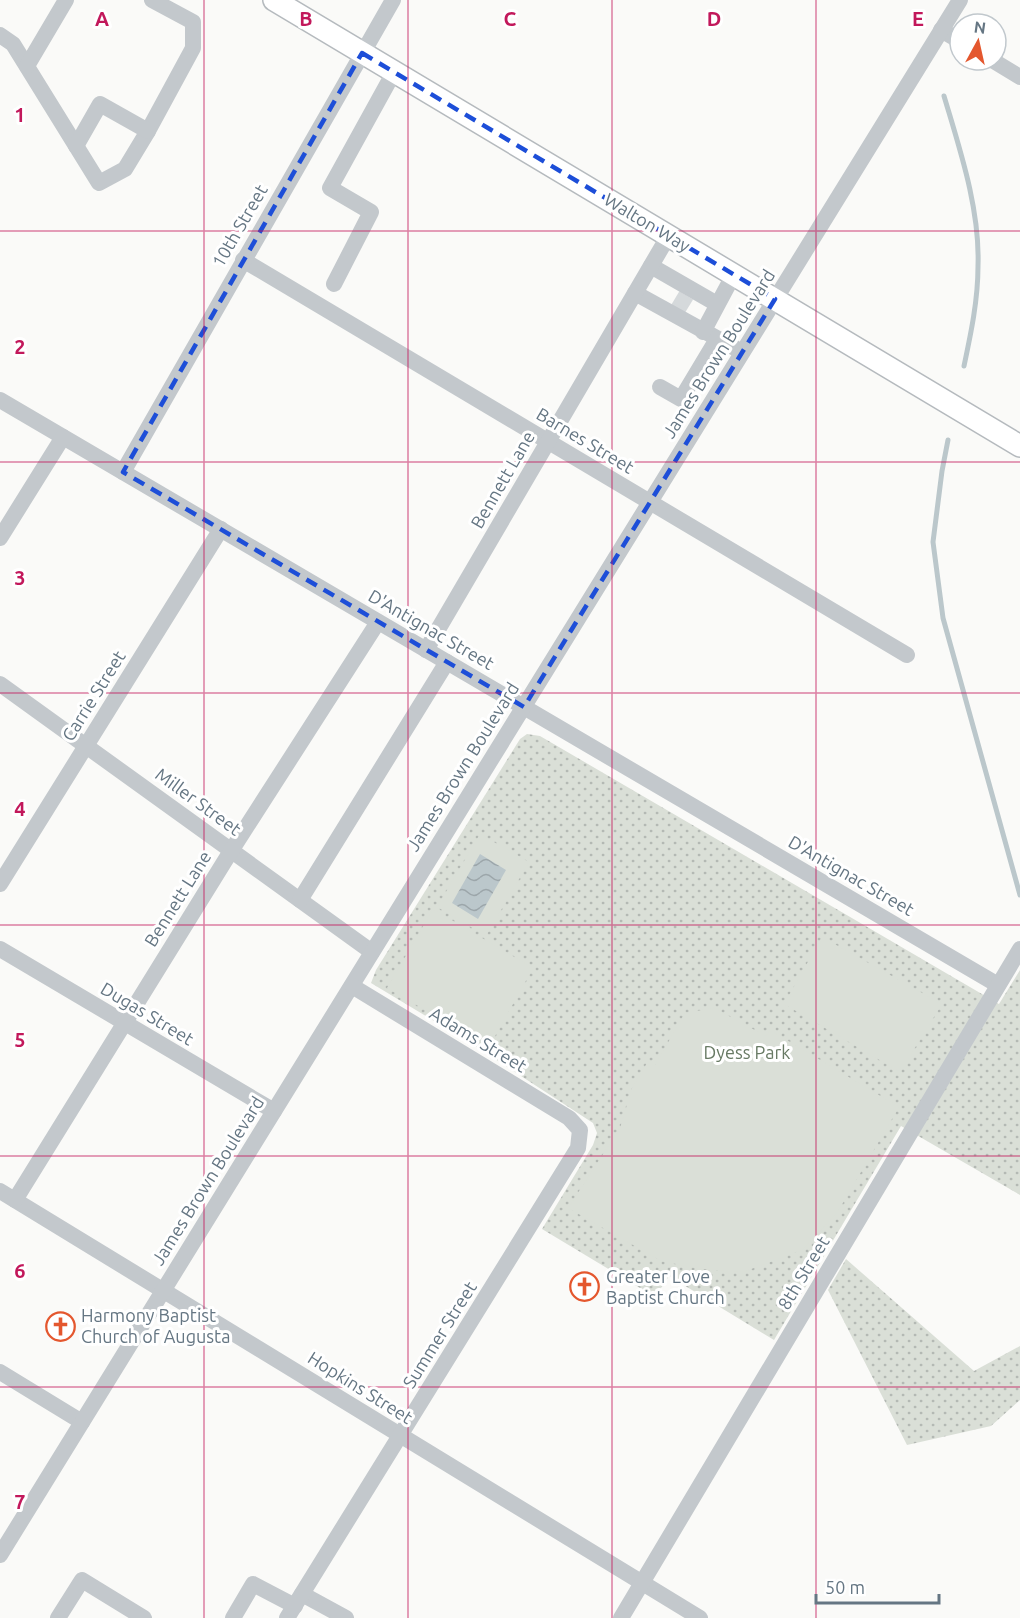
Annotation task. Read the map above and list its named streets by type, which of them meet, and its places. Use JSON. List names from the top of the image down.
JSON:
{
  "streets": {
    "main road": ["Walton Way"],
    "street": [
      "10th Street",
      "James Brown Boulevard",
      "Barnes Street",
      "Bennett Lane",
      "D'Antignac Street",
      "Carrie Street",
      "Miller Street",
      "Dugas Street",
      "Adams Street",
      "8th Street",
      "Summer Street",
      "Hopkins Street"
    ]
  },
  "crossings": [
    ["Walton Way", "10th Street"],
    ["Walton Way", "James Brown Boulevard"],
    ["Walton Way", "Bennett Lane"],
    ["10th Street", "Barnes Street"],
    ["10th Street", "D'Antignac Street"],
    ["James Brown Boulevard", "Barnes Street"],
    ["James Brown Boulevard", "D'Antignac Street"],
    ["James Brown Boulevard", "Miller Street"],
    ["James Brown Boulevard", "Dugas Street"],
    ["James Brown Boulevard", "Adams Street"],
    ["James Brown Boulevard", "Hopkins Street"],
    ["Barnes Street", "Bennett Lane"],
    ["Bennett Lane", "D'Antignac Street"],
    ["Bennett Lane", "Miller Street"],
    ["Bennett Lane", "Dugas Street"],
    ["Bennett Lane", "Hopkins Street"],
    ["D'Antignac Street", "Carrie Street"],
    ["D'Antignac Street", "8th Street"],
    ["Carrie Street", "Miller Street"],
    ["Adams Street", "Summer Street"],
    ["8th Street", "Hopkins Street"],
    ["Summer Street", "Hopkins Street"]
  ],
  "parks": ["Dyess Park"],
  "places": {
    "church": ["Greater Love Baptist Church", "Harmony Baptist Church of Augusta"]
  },
  "scale_bar": "50 m",
  "north": "top",
  "grid": {
    "columns": [
      "A",
      "B",
      "C",
      "D",
      "E"
    ],
    "rows": [
      "1",
      "2",
      "3",
      "4",
      "5",
      "6",
      "7"
    ]
  }
}
